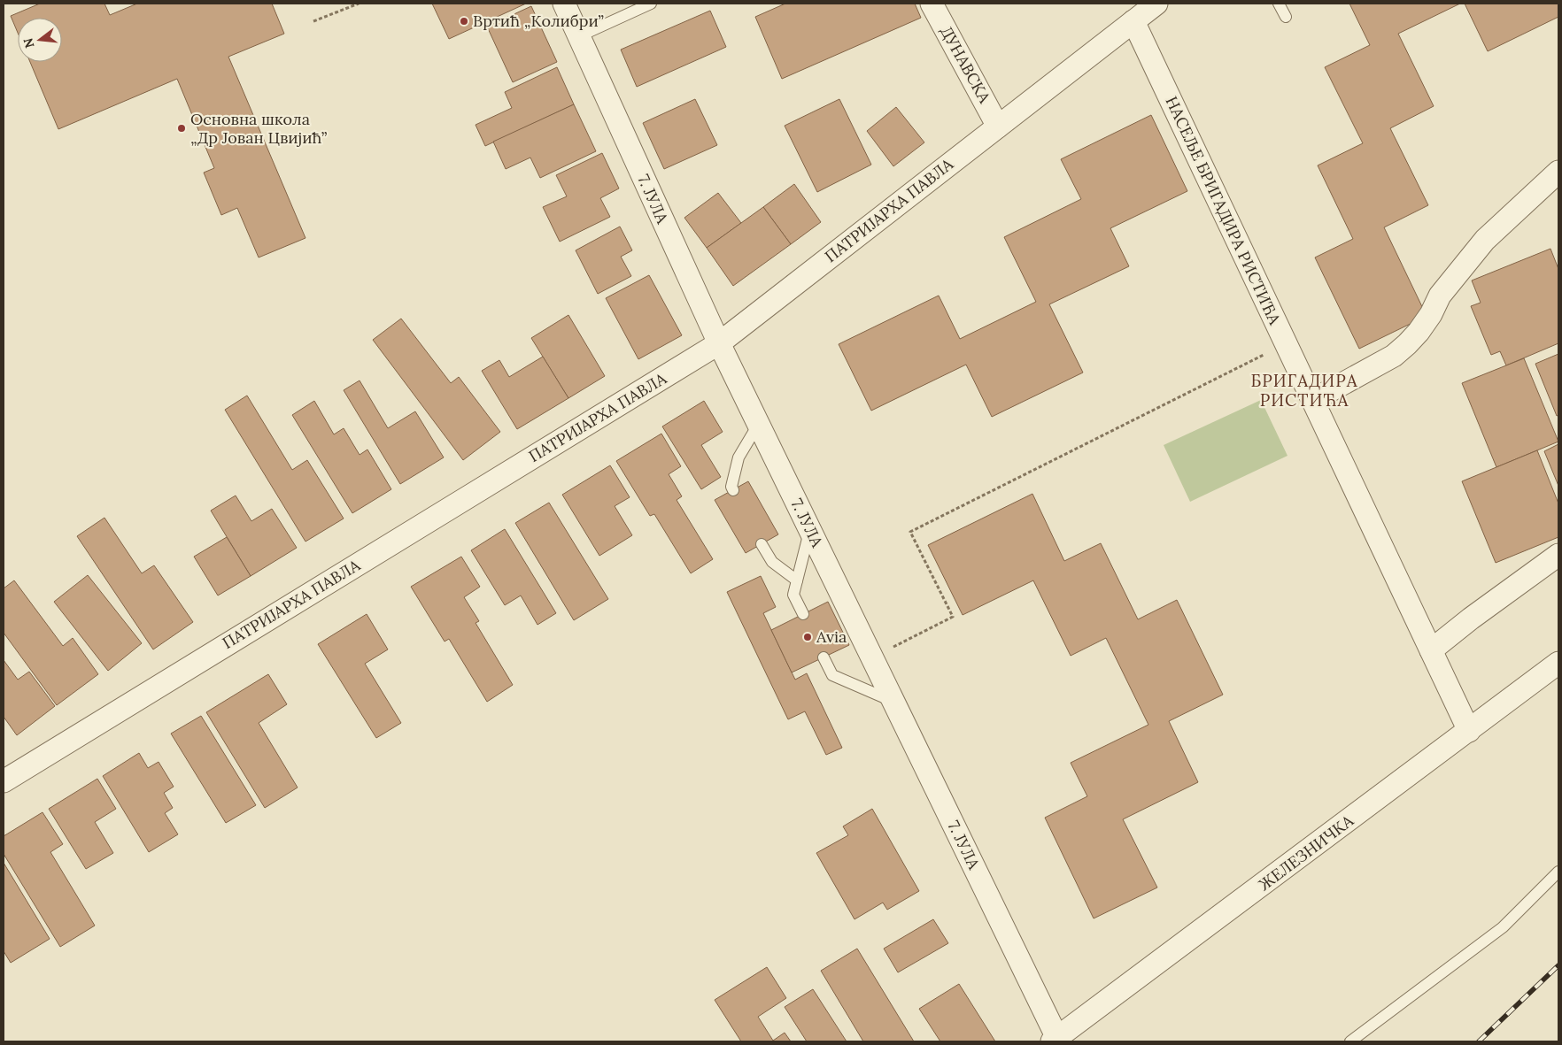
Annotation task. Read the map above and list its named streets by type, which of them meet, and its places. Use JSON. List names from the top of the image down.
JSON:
{
  "streets": {
    "street": [
      "ДУНАВСКА",
      "7. ЈУЛА",
      "ПАТРИЈАРХА ПАВЛА",
      "НАСЕЉЕ БРИГАДИРА РИСТИЋА",
      "ЖЕЛЕЗНИЧКА"
    ]
  },
  "crossings": [
    ["ДУНАВСКА", "ПАТРИЈАРХА ПАВЛА"],
    ["7. ЈУЛА", "ПАТРИЈАРХА ПАВЛА"],
    ["7. ЈУЛА", "ЖЕЛЕЗНИЧКА"],
    ["ПАТРИЈАРХА ПАВЛА", "НАСЕЉЕ БРИГАДИРА РИСТИЋА"],
    ["НАСЕЉЕ БРИГАДИРА РИСТИЋА", "ЖЕЛЕЗНИЧКА"]
  ],
  "districts": ["БРИГАДИРА РИСТИЋА"],
  "places": ["Вртић „Колибри”", "Основна школа „Др Јован Цвијић”", "Avia"],
  "north": "left"
}
